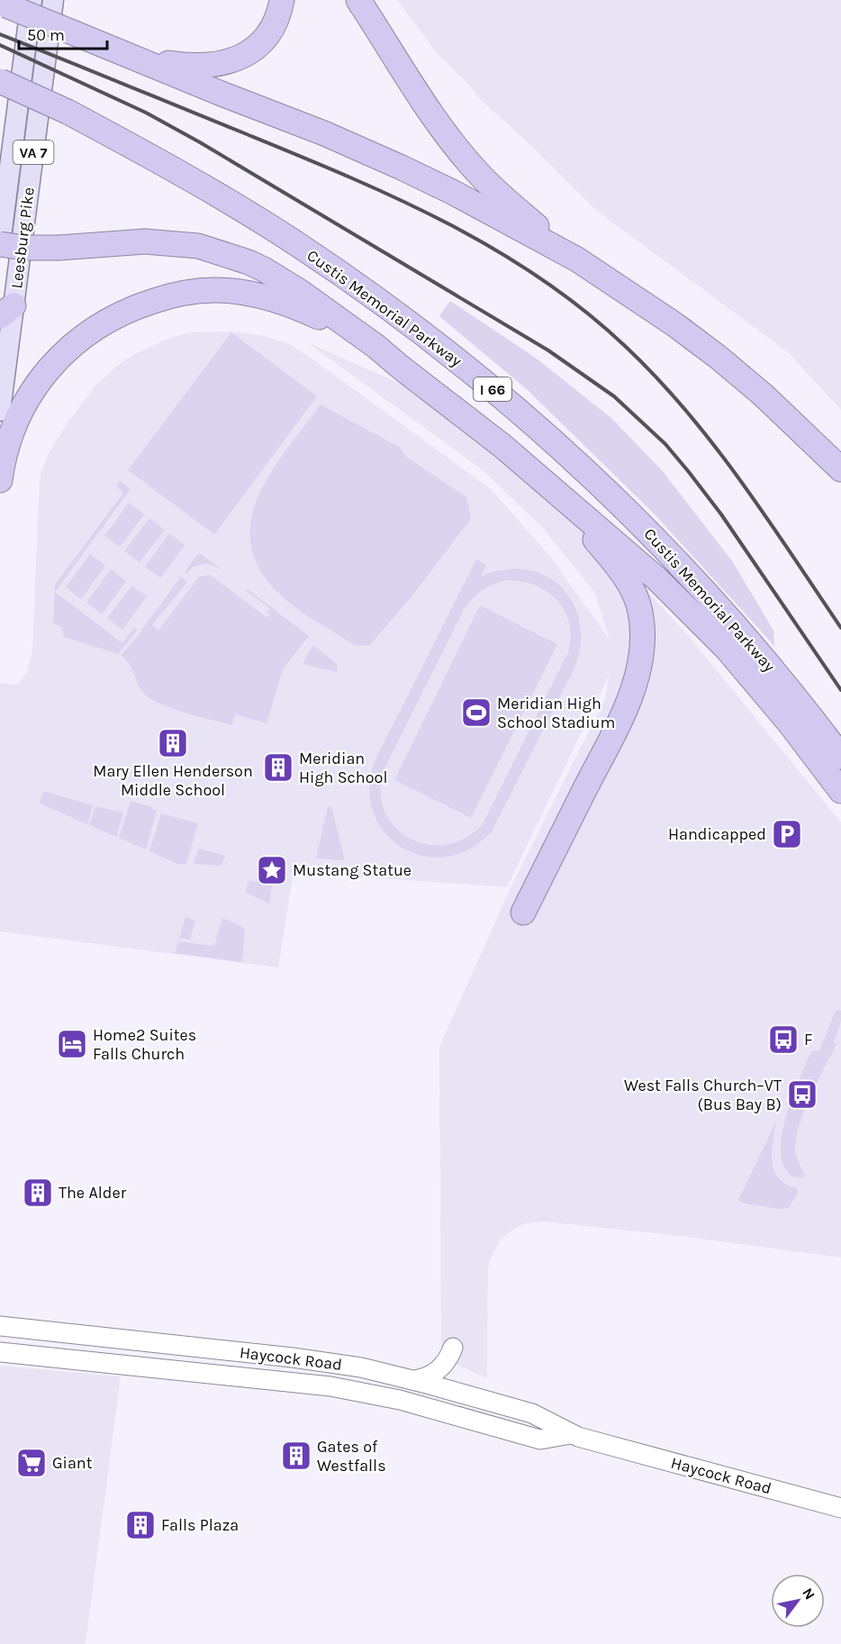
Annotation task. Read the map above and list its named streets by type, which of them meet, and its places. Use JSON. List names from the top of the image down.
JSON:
{
  "streets": {
    "highway": ["Custis Memorial Parkway", "I 66"],
    "main road": ["VA 7", "Leesburg Pike", "Haycock Road"]
  },
  "places": {
    "sports": ["Meridian High School Stadium"],
    "building": [
      "Mary Ellen Henderson Middle School",
      "Meridian High School",
      "The Alder",
      "Gates of Westfalls",
      "Falls Plaza"
    ],
    "parking": ["Handicapped"],
    "place": ["Mustang Statue"],
    "bus stop": ["F", "West Falls Church–VT (Bus Bay B)"],
    "hotel": ["Home2 Suites Falls Church"],
    "supermarket": ["Giant"]
  },
  "scale_bar": "50 m",
  "north": "top right"
}
